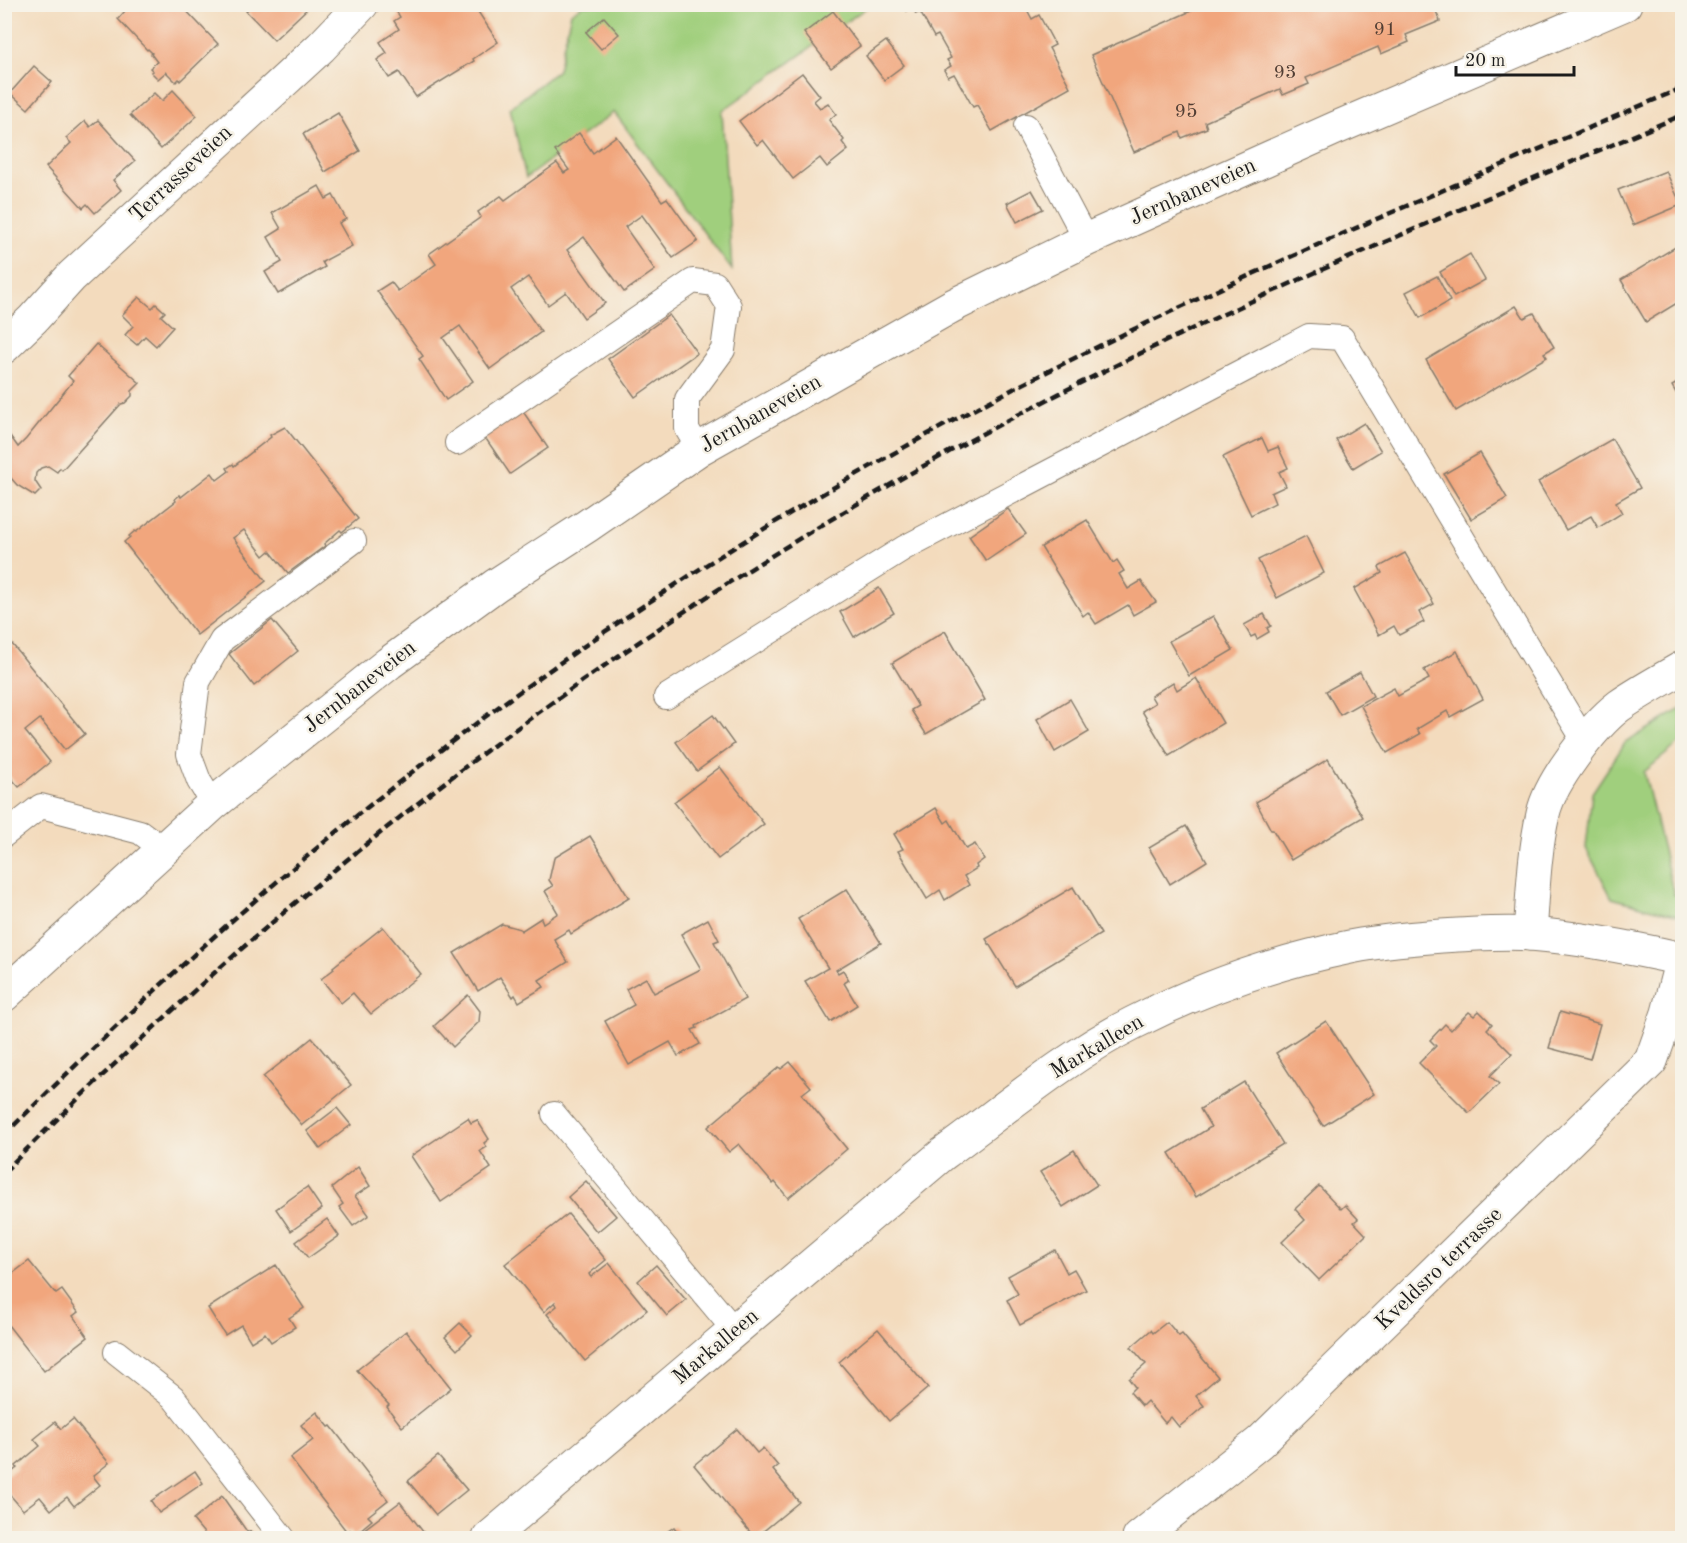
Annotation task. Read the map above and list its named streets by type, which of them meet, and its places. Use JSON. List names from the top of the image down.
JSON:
{
  "streets": {
    "street": [
      "Terrasseveien",
      "Jernbaneveien",
      "Markalleen",
      "Kveldsro terrasse"
    ]
  },
  "crossings": [
    ["Markalleen", "Kveldsro terrasse"]
  ],
  "house_numbers": ["91", "93", "95"],
  "scale_bar": "20 m"
}
